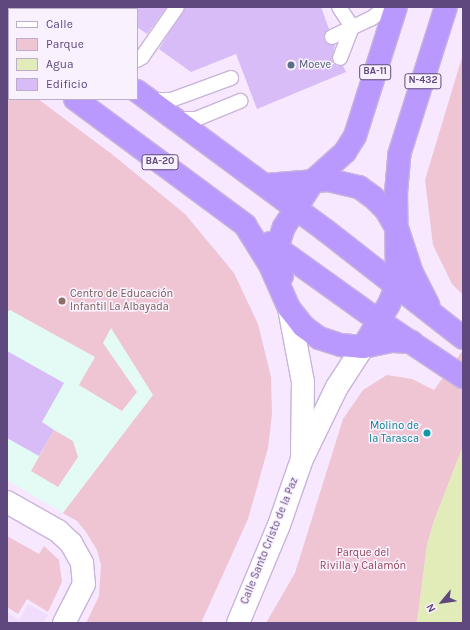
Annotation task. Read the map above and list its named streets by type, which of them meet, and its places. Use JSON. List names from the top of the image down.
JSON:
{
  "streets": {
    "highway": ["BA-11", "N-432", "BA-20"],
    "street": ["Calle Santo Cristo de la Paz"]
  },
  "parks": ["Parque del Rivilla y Calamón"],
  "places": ["Moeve", "Centro de Educación Infantil La Albayada", "Molino de la Tarasca"],
  "legend": [
    "Calle",
    "Parque",
    "Agua",
    "Edificio"
  ],
  "north": "bottom left"
}
